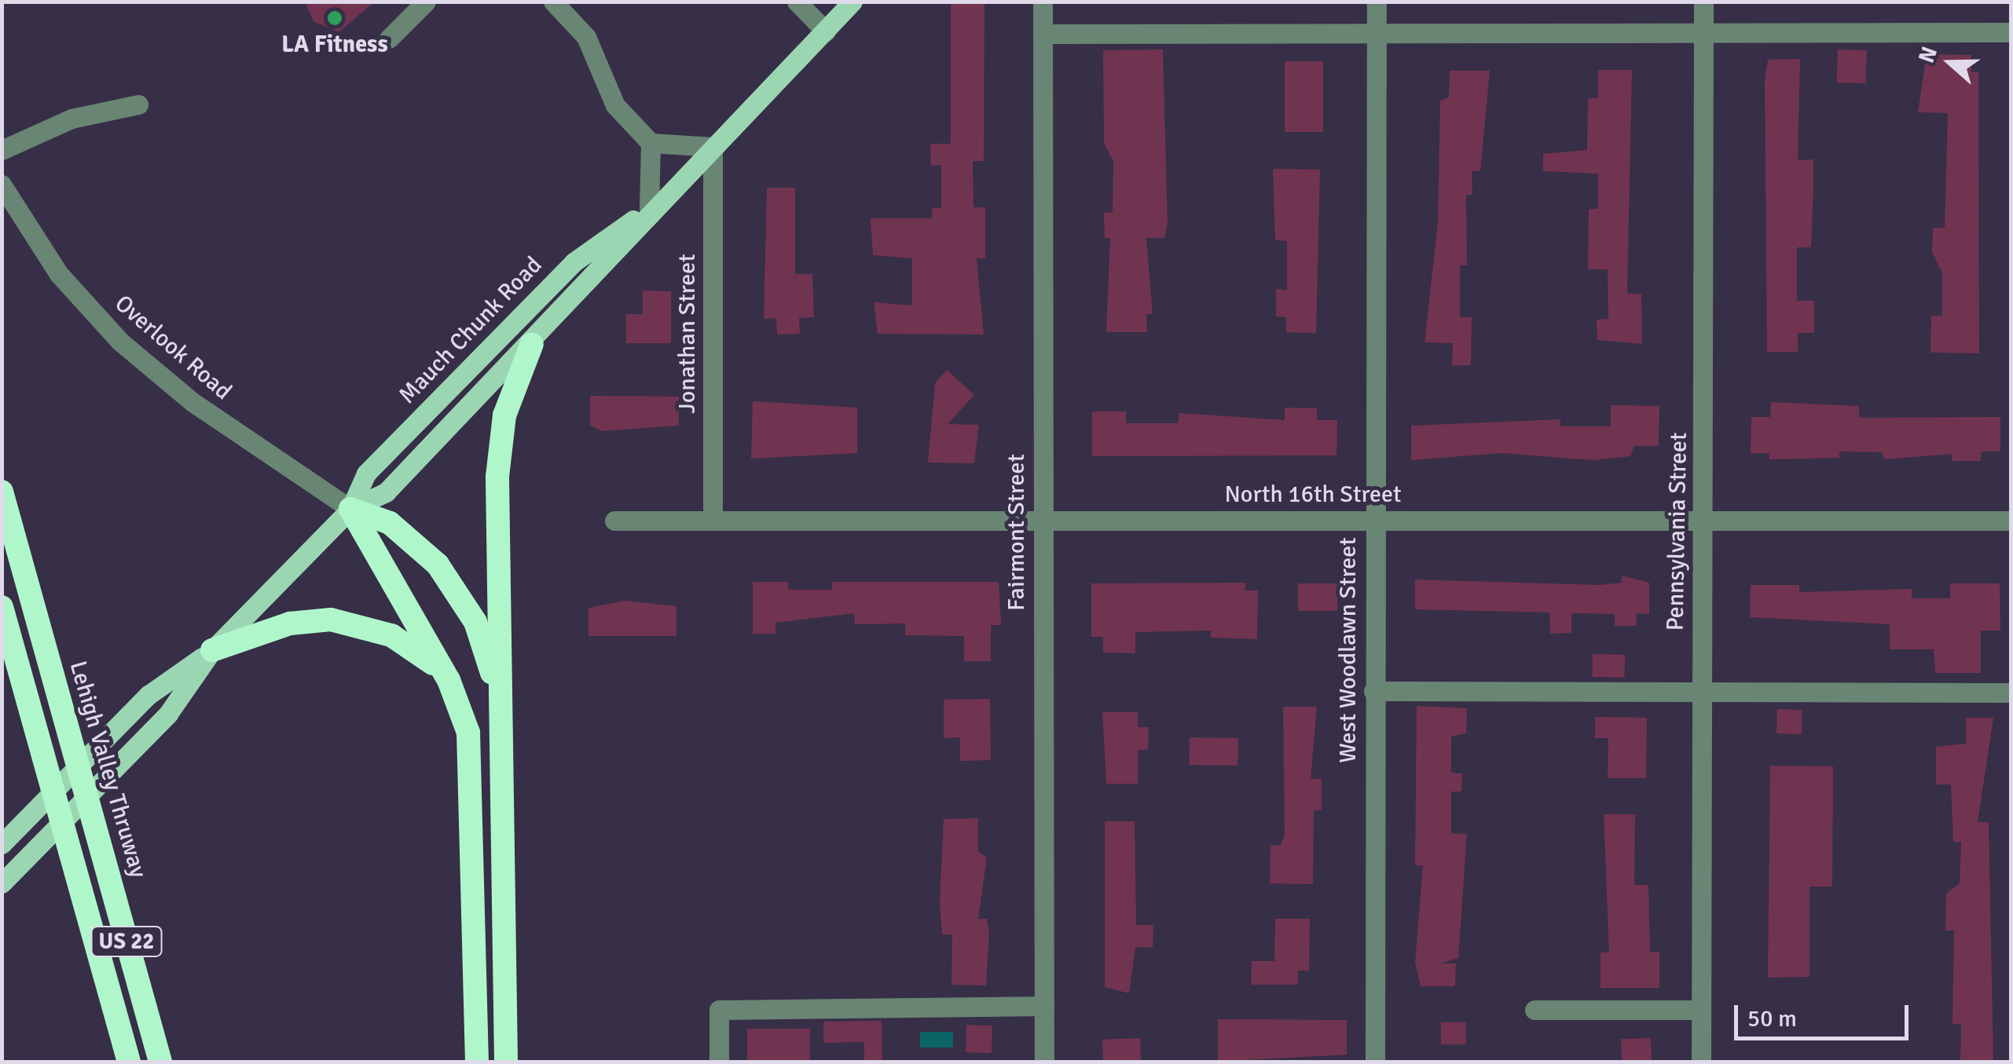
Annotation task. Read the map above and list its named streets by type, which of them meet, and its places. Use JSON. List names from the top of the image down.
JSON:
{
  "streets": {
    "highway": ["Lehigh Valley Thruway", "US 22"],
    "main road": ["Mauch Chunk Road"],
    "street": [
      "Jonathan Street",
      "Overlook Road",
      "North 16th Street",
      "Pennsylvania Street",
      "Fairmont Street",
      "West Woodlawn Street"
    ]
  },
  "crossings": [
    ["Mauch Chunk Road", "Jonathan Street"],
    ["Mauch Chunk Road", "Overlook Road"],
    ["Jonathan Street", "North 16th Street"],
    ["North 16th Street", "Pennsylvania Street"],
    ["North 16th Street", "Fairmont Street"],
    ["North 16th Street", "West Woodlawn Street"]
  ],
  "places": ["LA Fitness"],
  "scale_bar": "50 m",
  "north": "left"
}
